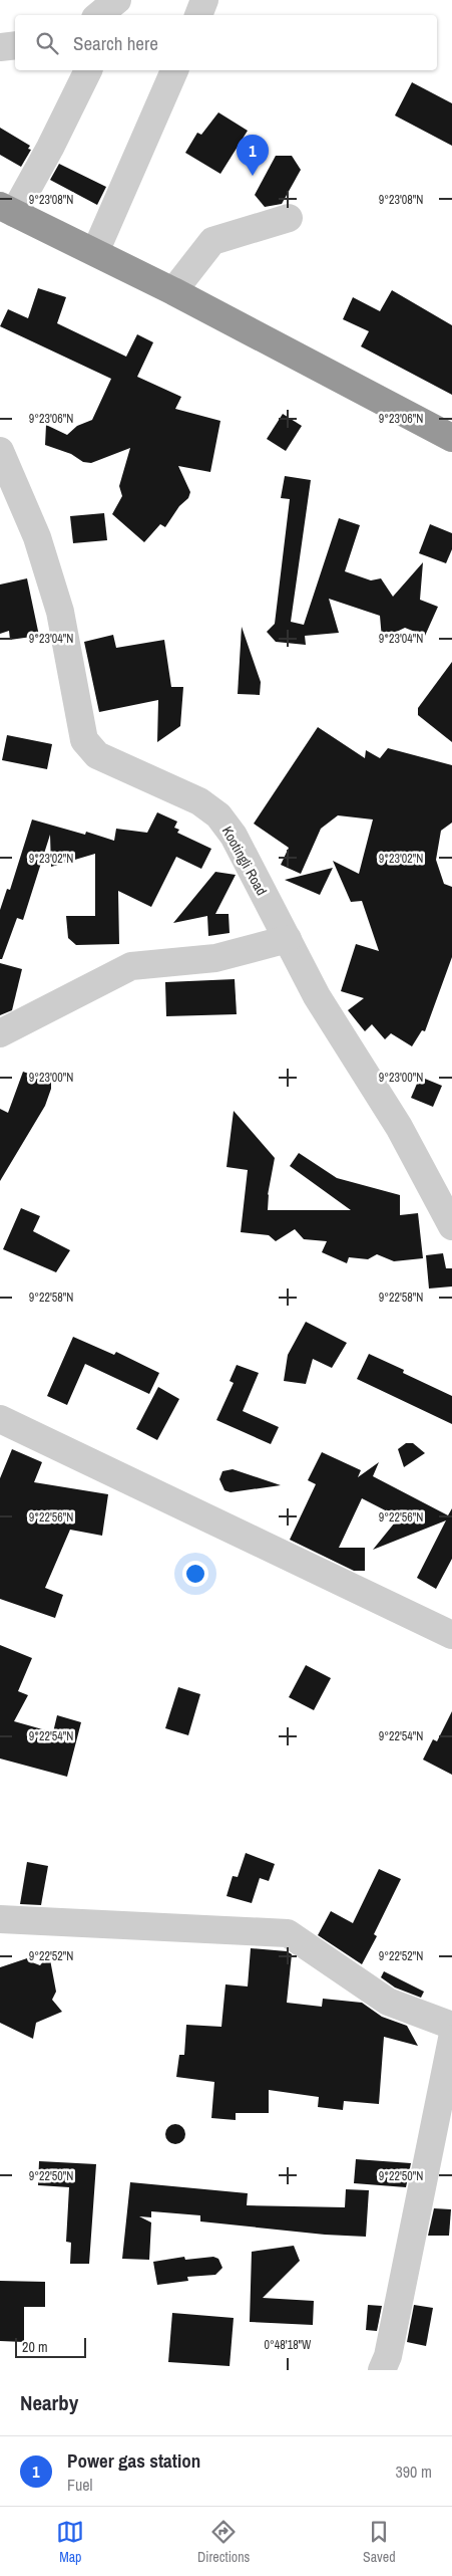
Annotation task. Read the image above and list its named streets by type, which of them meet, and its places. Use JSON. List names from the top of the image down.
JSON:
{
  "streets": {
    "street": ["Kootingli Road"]
  },
  "scale_bar": "20 m",
  "page": {
    "search": "Search here",
    "pins": "1",
    "scale": "20 m",
    "heading": "Nearby",
    "list": [
      {
        "mark": "1",
        "name": "Power gas station",
        "note": "Fuel",
        "value": "390 m"
      }
    ],
    "nav": ["Map", "Directions", "Saved"]
  },
  "coordinates": [
    "9°23'08\"N",
    "9°23'06\"N",
    "9°23'04\"N",
    "9°23'02\"N",
    "9°23'00\"N",
    "9°22'58\"N",
    "9°22'56\"N",
    "9°22'54\"N",
    "9°22'52\"N",
    "9°22'50\"N",
    "0°48'18\"W"
  ]
}
